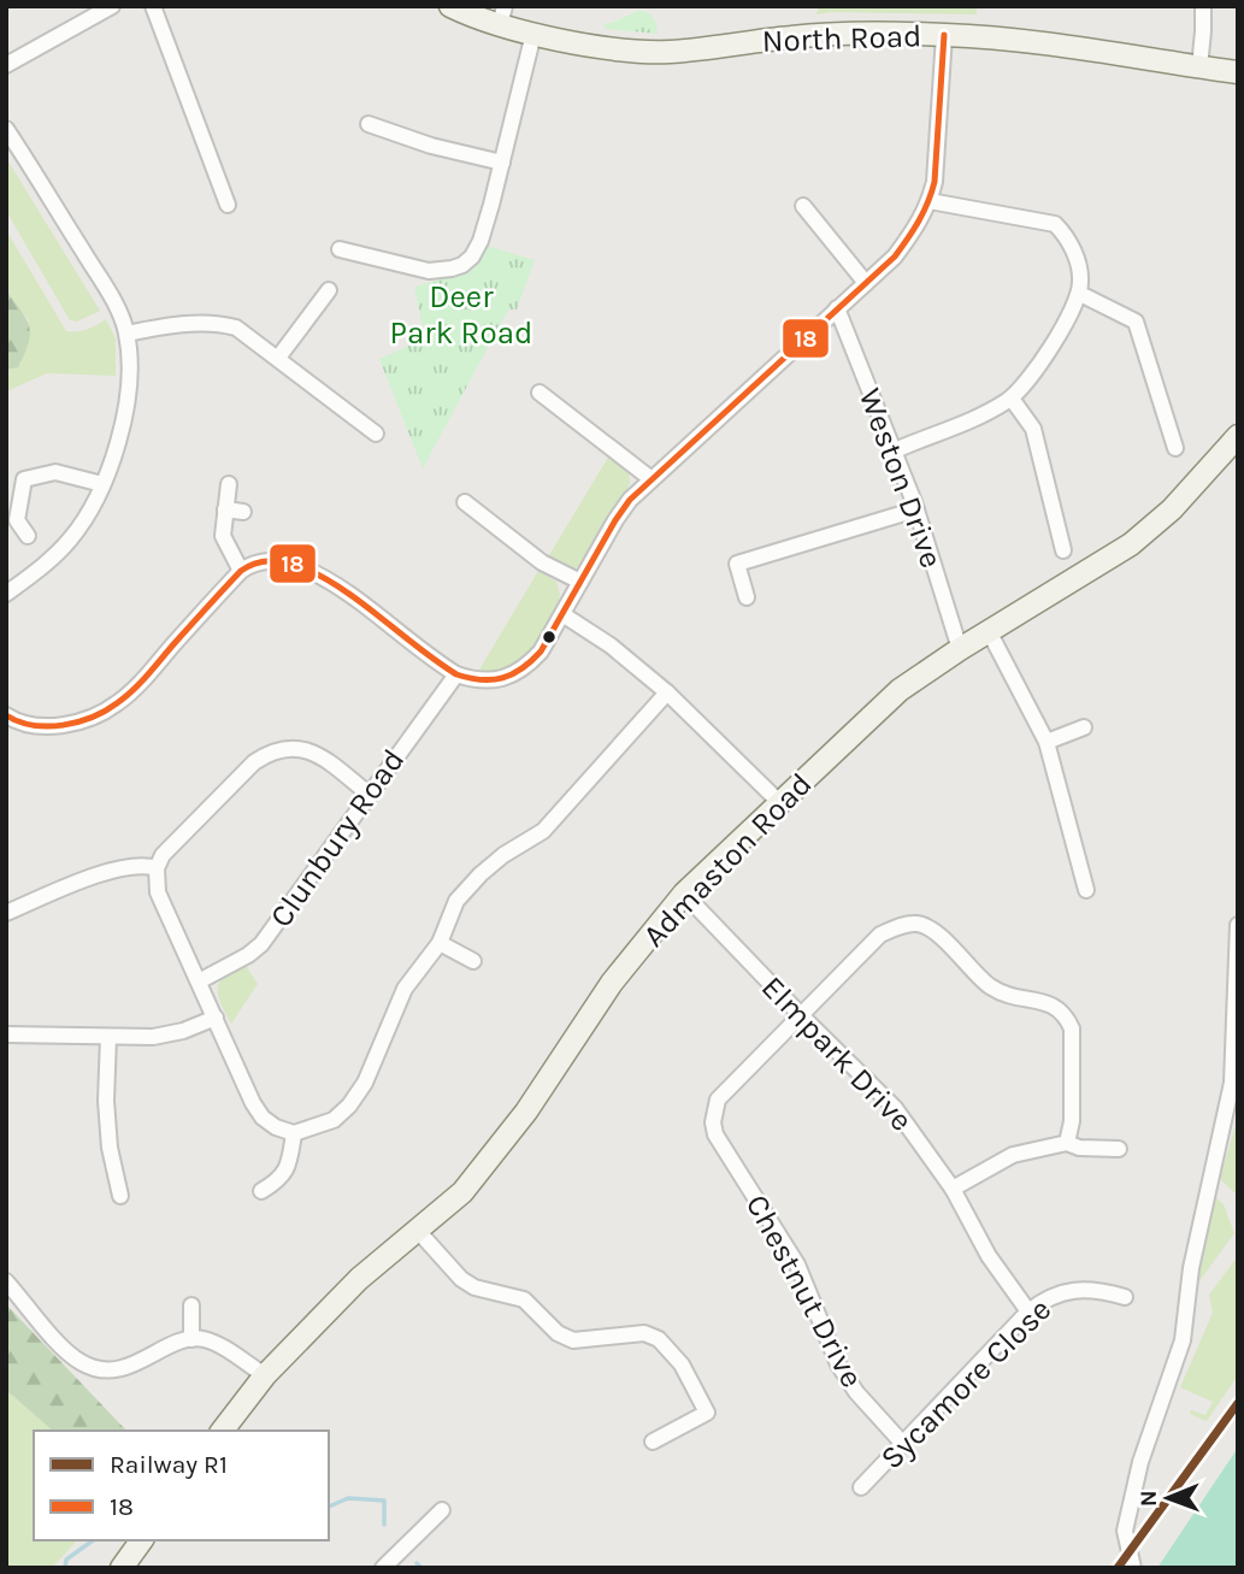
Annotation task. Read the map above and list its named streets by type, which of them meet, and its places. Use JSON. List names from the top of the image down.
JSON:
{
  "streets": {
    "street": [
      "North Road",
      "Weston Drive",
      "Clunbury Road",
      "Admaston Road",
      "Elmpark Drive",
      "Chestnut Drive",
      "Sycamore Close"
    ]
  },
  "crossings": [
    ["Weston Drive", "Admaston Road"],
    ["Admaston Road", "Elmpark Drive"],
    ["Elmpark Drive", "Chestnut Drive"],
    ["Elmpark Drive", "Sycamore Close"],
    ["Chestnut Drive", "Sycamore Close"]
  ],
  "parks": ["Deer Park Road"],
  "lines": ["transit line 18", "rail line R1"],
  "legend": ["Railway R1", "18"],
  "north": "left"
}
